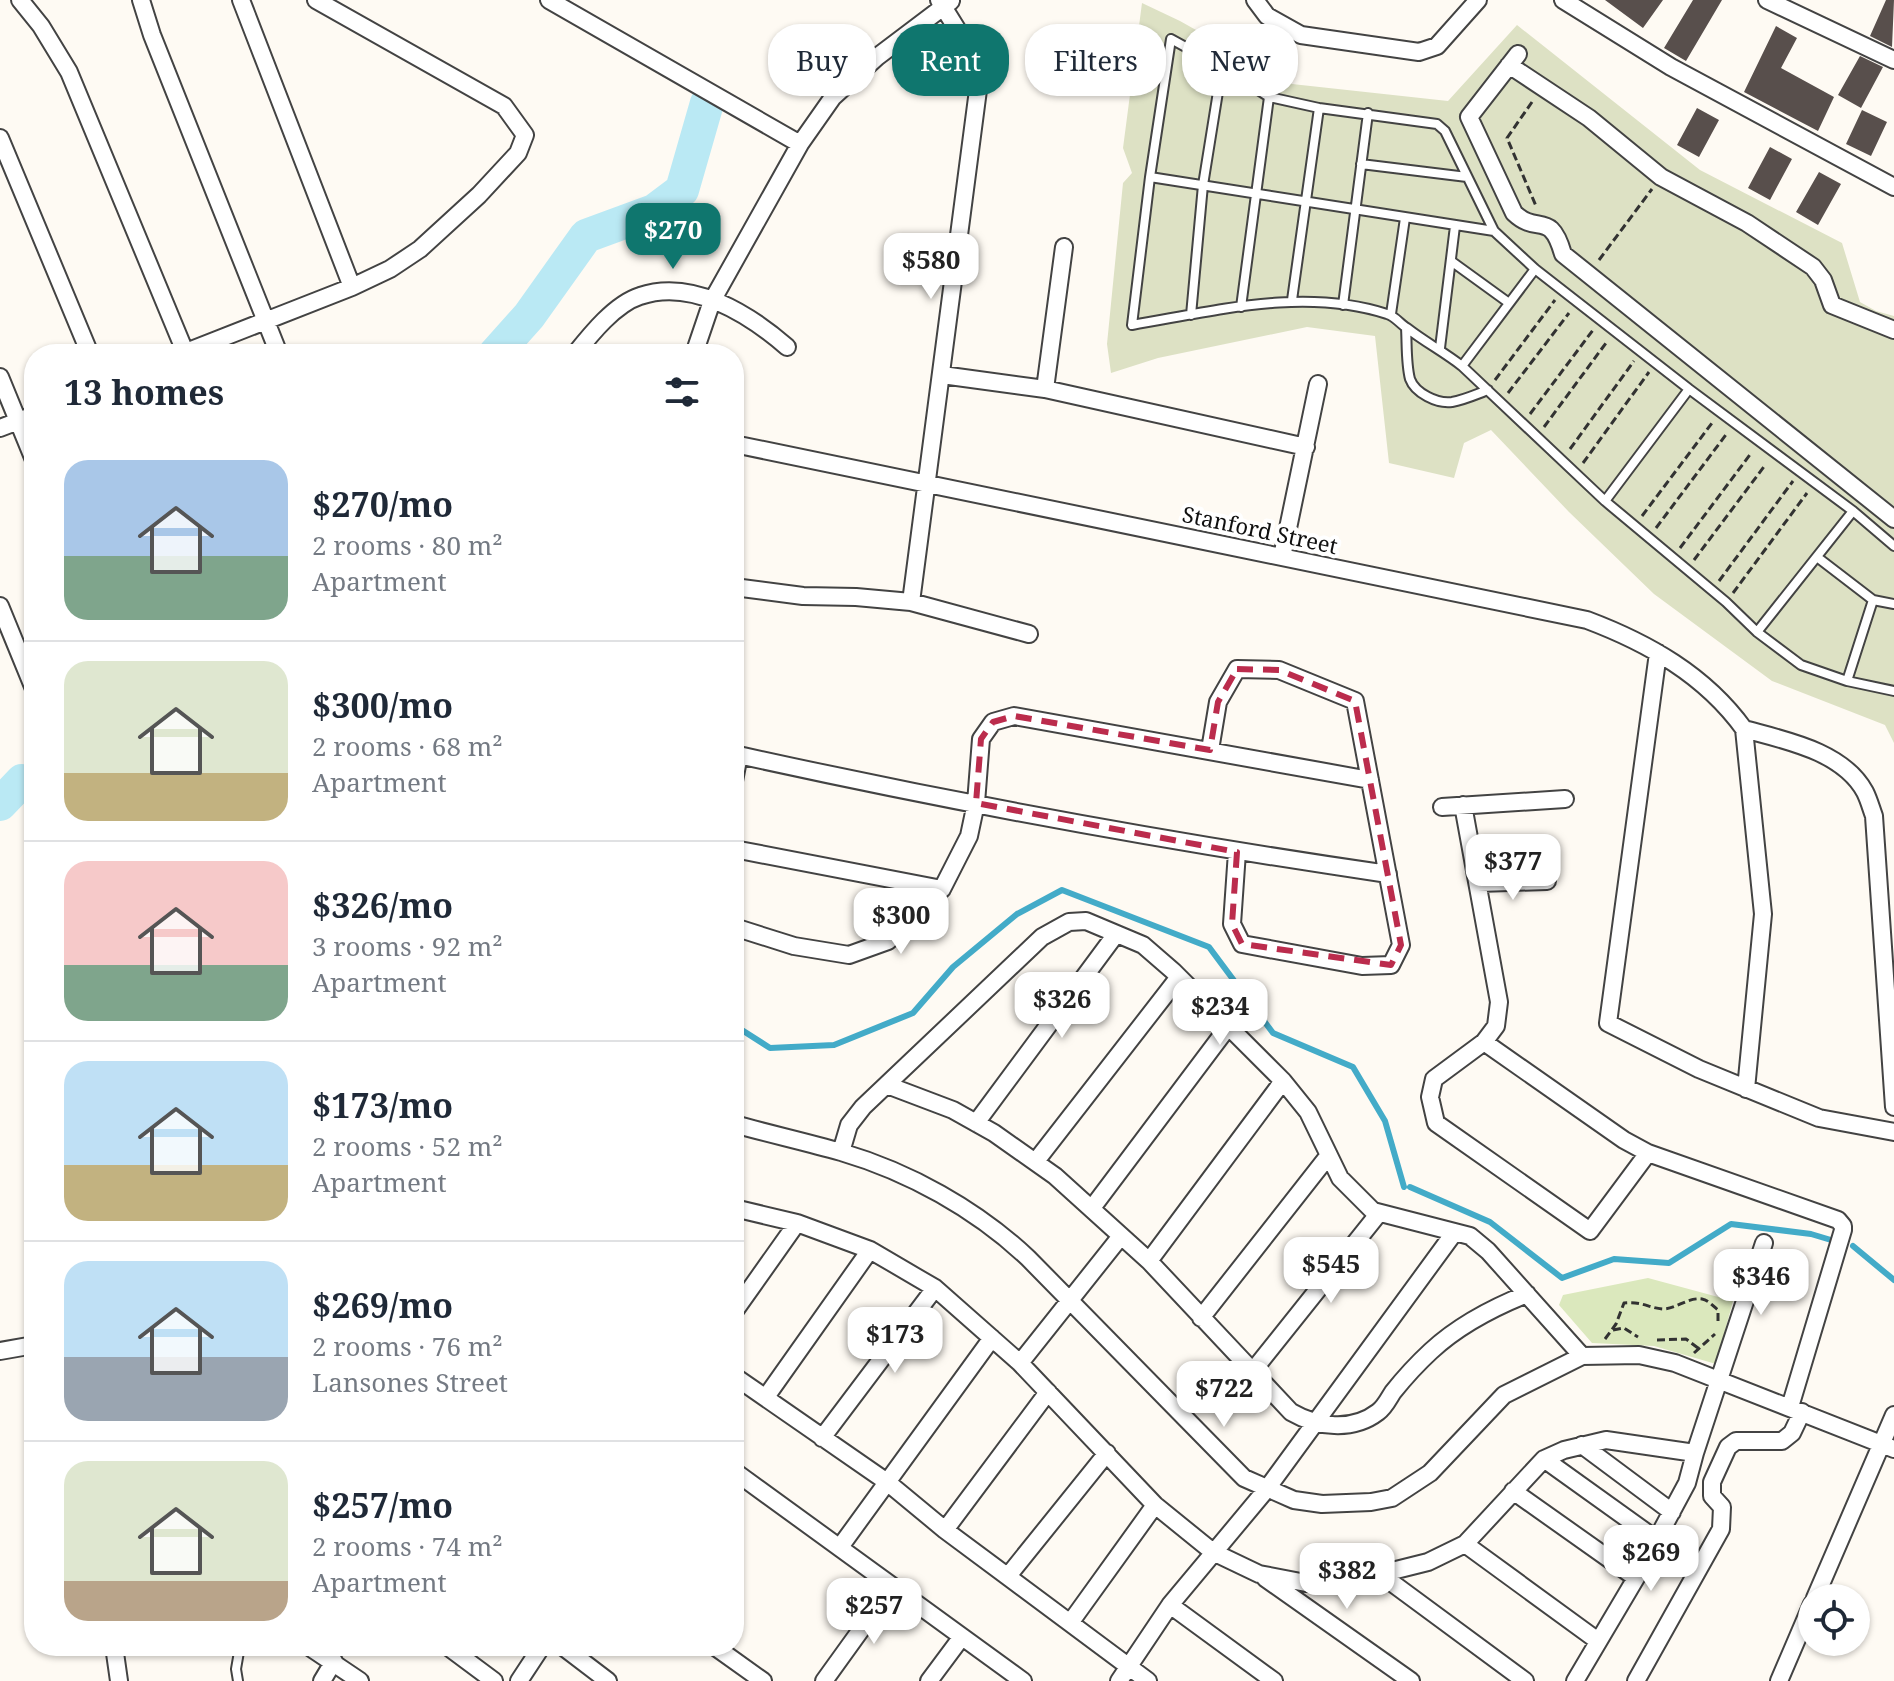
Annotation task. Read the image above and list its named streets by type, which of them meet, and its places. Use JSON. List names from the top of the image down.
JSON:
{
  "streets": {
    "street": ["Stanford Street"]
  },
  "page": {
    "chip": [
      "Buy",
      "Rent",
      "Filters",
      "New"
    ],
    "price": [
      "$270",
      "$580",
      "$377",
      "$300",
      "$326",
      "$234",
      "$545",
      "$346",
      "$173",
      "$722",
      "$269",
      "$382",
      "$257"
    ],
    "heading": "13 homes",
    "list": [
      {
        "name": "$270/mo",
        "note": "2 rooms · 80 m² · Apartment"
      },
      {
        "name": "$300/mo",
        "note": "2 rooms · 68 m² · Apartment"
      },
      {
        "name": "$326/mo",
        "note": "3 rooms · 92 m² · Apartment"
      },
      {
        "name": "$173/mo",
        "note": "2 rooms · 52 m² · Apartment"
      },
      {
        "name": "$269/mo",
        "note": "2 rooms · 76 m² · Lansones Street"
      },
      {
        "name": "$257/mo",
        "note": "2 rooms · 74 m² · Apartment"
      }
    ]
  }
}
